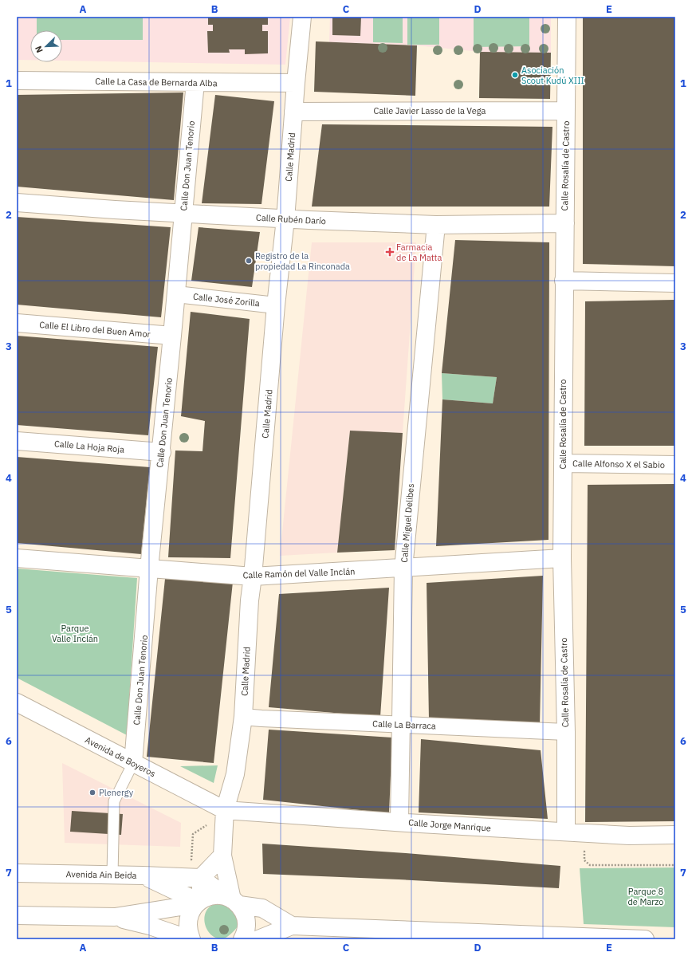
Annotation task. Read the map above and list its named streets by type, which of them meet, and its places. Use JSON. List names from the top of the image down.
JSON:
{
  "streets": {
    "street": [
      "Calle La Casa de Bernarda Alba",
      "Calle Javier Lasso de la Vega",
      "Calle Madrid",
      "Calle Don Juan Tenorio",
      "Calle Rosalía de Castro",
      "Calle Rubén Darío",
      "Calle José Zorilla",
      "Calle El Libro del Buen Amor",
      "Calle La Hoja Roja",
      "Calle Alfonso X el Sabio",
      "Calle Miguel Delibes",
      "Calle Ramón del Valle Inclán",
      "Calle La Barraca",
      "Avenida de Boyeros",
      "Calle Jorge Manrique",
      "Avenida Ain Beida"
    ]
  },
  "crossings": [
    ["Calle La Casa de Bernarda Alba", "Calle Madrid"],
    ["Calle La Casa de Bernarda Alba", "Calle Don Juan Tenorio"],
    ["Calle Javier Lasso de la Vega", "Calle Madrid"],
    ["Calle Javier Lasso de la Vega", "Calle Rosalía de Castro"],
    ["Calle Madrid", "Calle Rubén Darío"],
    ["Calle Madrid", "Calle José Zorilla"],
    ["Calle Madrid", "Calle Ramón del Valle Inclán"],
    ["Calle Madrid", "Calle La Barraca"],
    ["Calle Madrid", "Avenida de Boyeros"],
    ["Calle Madrid", "Calle Jorge Manrique"],
    ["Calle Don Juan Tenorio", "Calle Rubén Darío"],
    ["Calle Don Juan Tenorio", "Calle José Zorilla"],
    ["Calle Don Juan Tenorio", "Calle El Libro del Buen Amor"],
    ["Calle Don Juan Tenorio", "Calle La Hoja Roja"],
    ["Calle Don Juan Tenorio", "Calle Ramón del Valle Inclán"],
    ["Calle Don Juan Tenorio", "Avenida de Boyeros"],
    ["Calle Rosalía de Castro", "Calle Rubén Darío"],
    ["Calle Rosalía de Castro", "Calle Alfonso X el Sabio"],
    ["Calle Rosalía de Castro", "Calle Ramón del Valle Inclán"],
    ["Calle Rosalía de Castro", "Calle La Barraca"],
    ["Calle Rosalía de Castro", "Calle Jorge Manrique"],
    ["Calle Rubén Darío", "Calle Miguel Delibes"],
    ["Calle Miguel Delibes", "Calle Ramón del Valle Inclán"],
    ["Calle Miguel Delibes", "Calle La Barraca"],
    ["Calle Miguel Delibes", "Calle Jorge Manrique"],
    ["Avenida de Boyeros", "Calle Jorge Manrique"]
  ],
  "parks": ["Parque Valle Inclán", "Parque 8 de Marzo"],
  "places": {
    "other": ["Asociación Scout Kudú XIII", "Registro de la propiedad La Rinconada", "Plenergy"],
    "health": ["Farmacia de La Matta"]
  },
  "north": "bottom left",
  "grid": {
    "columns": [
      "A",
      "B",
      "C",
      "D",
      "E"
    ],
    "rows": [
      "1",
      "2",
      "3",
      "4",
      "5",
      "6",
      "7"
    ]
  }
}
